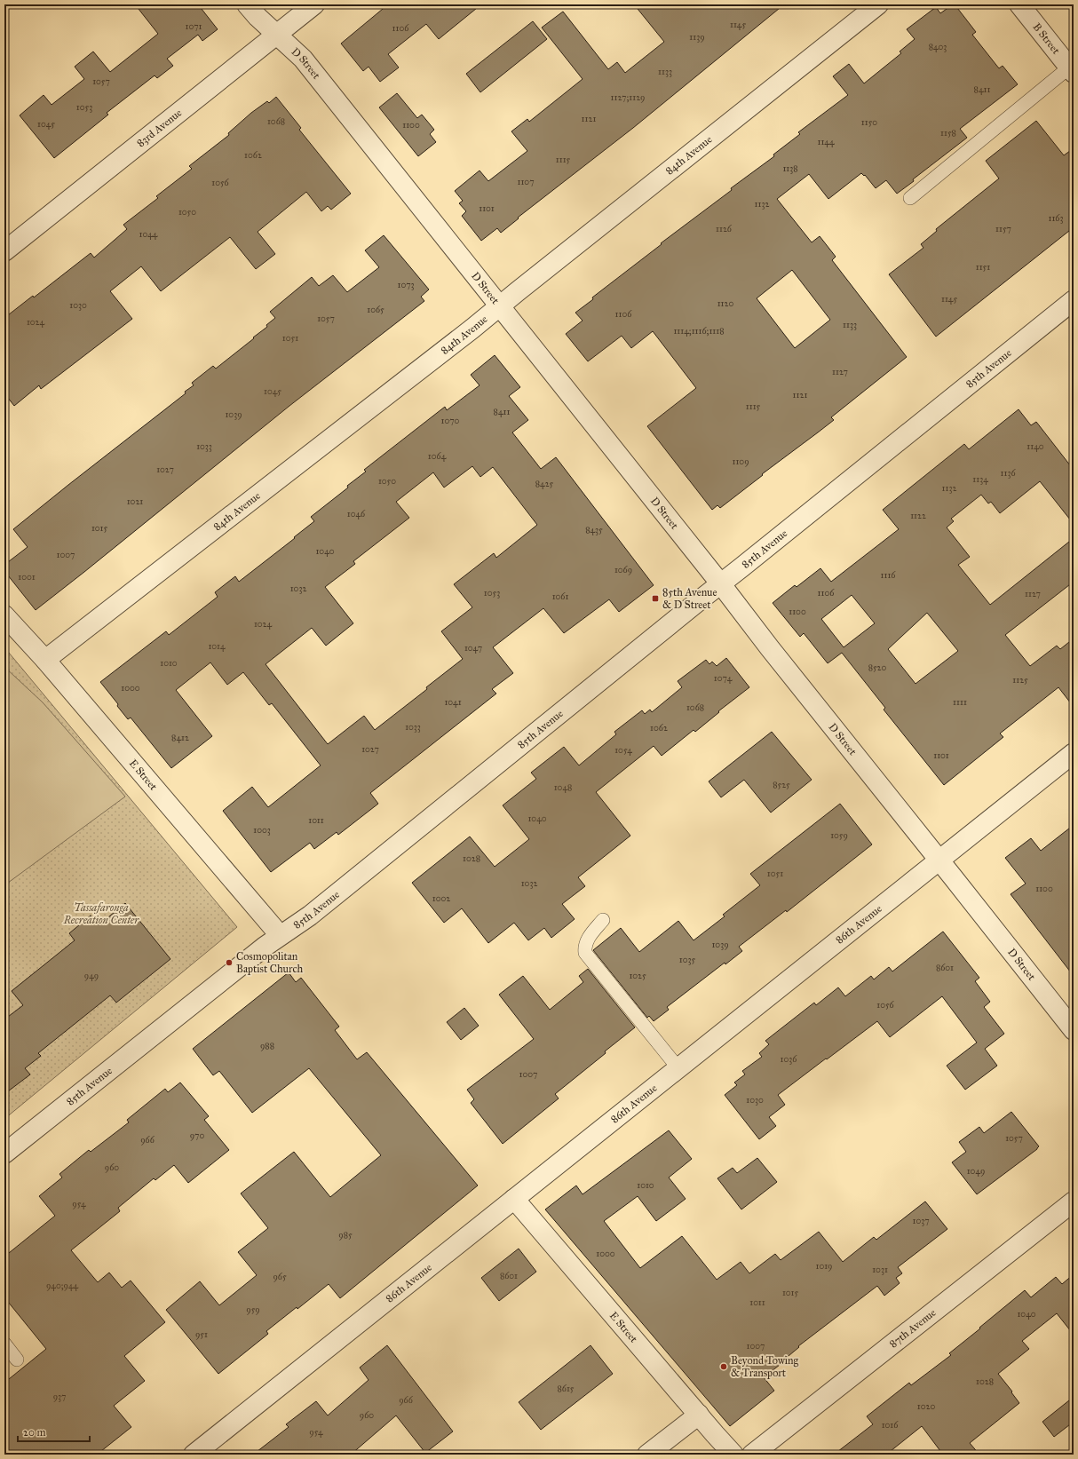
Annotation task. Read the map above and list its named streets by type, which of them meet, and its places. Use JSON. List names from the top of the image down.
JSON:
{
  "streets": {
    "street": [
      "B Street",
      "D Street",
      "83rd Avenue",
      "84th Avenue",
      "85th Avenue",
      "E Street",
      "86th Avenue",
      "87th Avenue"
    ]
  },
  "crossings": [
    ["D Street", "83rd Avenue"],
    ["D Street", "84th Avenue"],
    ["D Street", "85th Avenue"],
    ["D Street", "86th Avenue"],
    ["84th Avenue", "E Street"],
    ["85th Avenue", "E Street"],
    ["E Street", "86th Avenue"]
  ],
  "parks": ["Tassafaronga Recreation Center"],
  "places": {
    "transit": ["85th Avenue & D Street"],
    "other": ["Cosmopolitan Baptist Church", "Beyond Towing & Transport"]
  },
  "house_numbers": [
    "1145",
    "1071",
    "1106",
    "1139",
    "8403",
    "1133",
    "1057",
    "8411",
    "1127;1129",
    "1053",
    "1121",
    "1068",
    "1150",
    "1045",
    "1100",
    "1158",
    "1144",
    "1062",
    "1115",
    "1138",
    "1107",
    "1056",
    "1132",
    "1101",
    "1050",
    "1163",
    "1126",
    "1157",
    "1044",
    "1151",
    "1073",
    "1145",
    "1120",
    "1030",
    "1065",
    "1106",
    "1057",
    "1024",
    "1133",
    "1114;1116;1118",
    "1051",
    "1127",
    "1045",
    "1121",
    "1115",
    "8411",
    "1039",
    "1070",
    "1033",
    "1140",
    "1064",
    "1109",
    "1027",
    "1136",
    "1134",
    "1050",
    "8425",
    "1132",
    "1021",
    "1046",
    "1122",
    "1015",
    "8435",
    "1040",
    "1007",
    "1069",
    "1116",
    "1001",
    "1032",
    "1053",
    "1106",
    "1127",
    "1061",
    "1100",
    "1024",
    "1014",
    "1047",
    "1010",
    "8520",
    "1074",
    "1125",
    "1000",
    "1041",
    "1111",
    "1068",
    "1033",
    "1062",
    "8412",
    "1027",
    "1054",
    "1101",
    "8525",
    "1048",
    "1040",
    "1011",
    "1003",
    "1059",
    "1028",
    "1051",
    "1032",
    "1100",
    "1002",
    "1039",
    "1035",
    "8601",
    "949",
    "1025",
    "1056",
    "988",
    "1036",
    "1007",
    "1030",
    "970",
    "1057",
    "966",
    "960",
    "1049",
    "1010",
    "954",
    "1037",
    "985",
    "1000",
    "1019",
    "1031",
    "8601",
    "965",
    "940;944",
    "1015",
    "1011",
    "959",
    "1040",
    "951",
    "1007",
    "1028",
    "8615",
    "937",
    "966",
    "1020",
    "960",
    "1016",
    "954"
  ],
  "scale_bar": "20 m"
}
